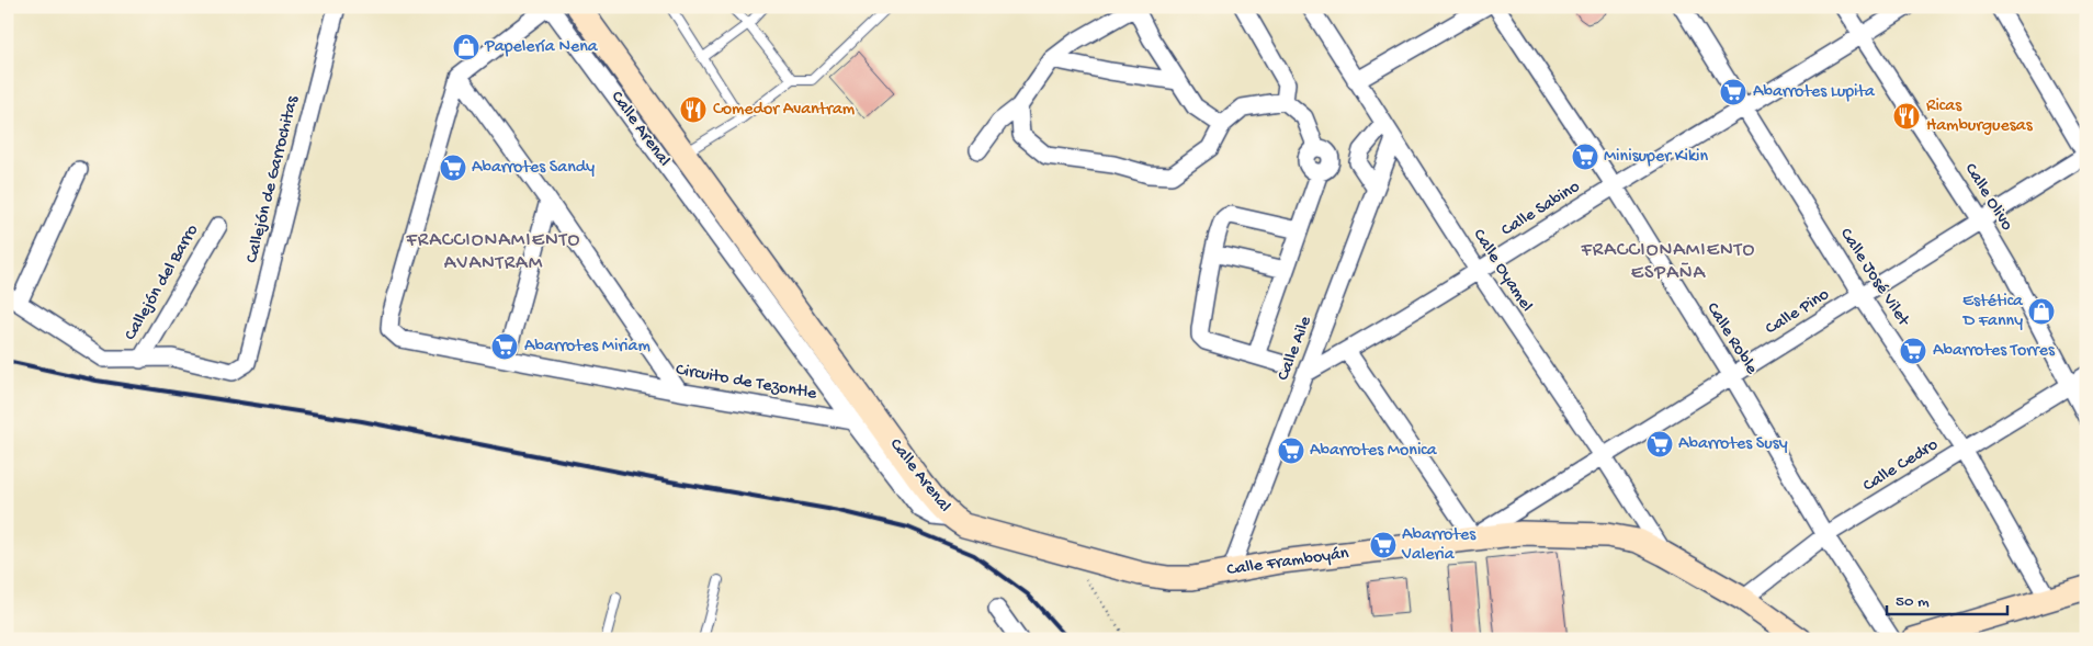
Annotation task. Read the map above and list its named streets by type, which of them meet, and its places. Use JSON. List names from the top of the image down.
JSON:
{
  "streets": {
    "street": [
      "Calle Arenal",
      "Callejón de Garrochitas",
      "Calle Olivo",
      "Calle Sabino",
      "Calle Oyamel",
      "Calle José Vilet",
      "Callejón del Barro",
      "Calle Pino",
      "Calle Roble",
      "Calle Aile",
      "Circuito de Tezontle",
      "Calle Cedro",
      "Calle Framboyán"
    ]
  },
  "crossings": [
    ["Calle Arenal", "Circuito de Tezontle"],
    ["Calle Arenal", "Calle Framboyán"],
    ["Callejón de Garrochitas", "Callejón del Barro"],
    ["Calle Olivo", "Calle Sabino"],
    ["Calle Olivo", "Calle Pino"],
    ["Calle Olivo", "Calle Cedro"],
    ["Calle Sabino", "Calle Oyamel"],
    ["Calle Sabino", "Calle José Vilet"],
    ["Calle Sabino", "Calle Roble"],
    ["Calle Sabino", "Calle Aile"],
    ["Calle Oyamel", "Calle Pino"],
    ["Calle Oyamel", "Calle Aile"],
    ["Calle Oyamel", "Calle Framboyán"],
    ["Calle José Vilet", "Calle Pino"],
    ["Calle José Vilet", "Calle Cedro"],
    ["Calle Pino", "Calle Roble"],
    ["Calle Pino", "Calle Framboyán"],
    ["Calle Roble", "Calle Cedro"],
    ["Calle Aile", "Calle Framboyán"],
    ["Calle Cedro", "Calle Framboyán"]
  ],
  "districts": ["FRACCIONAMIENTO AVANTRAM", "FRACCIONAMIENTO ESPAÑA"],
  "places": {
    "shop": ["Papelería Nena", "Estética D Fanny"],
    "supermarket": [
      "Abarrotes Lupita",
      "Minisuper Kikin",
      "Abarrotes Sandy",
      "Abarrotes Miriam",
      "Abarrotes Torres",
      "Abarrotes Susy",
      "Abarrotes Monica",
      "Abarrotes Valeria"
    ],
    "restaurant": ["Comedor Avantram", "Ricas Hamburguesas"]
  },
  "scale_bar": "50 m"
}
